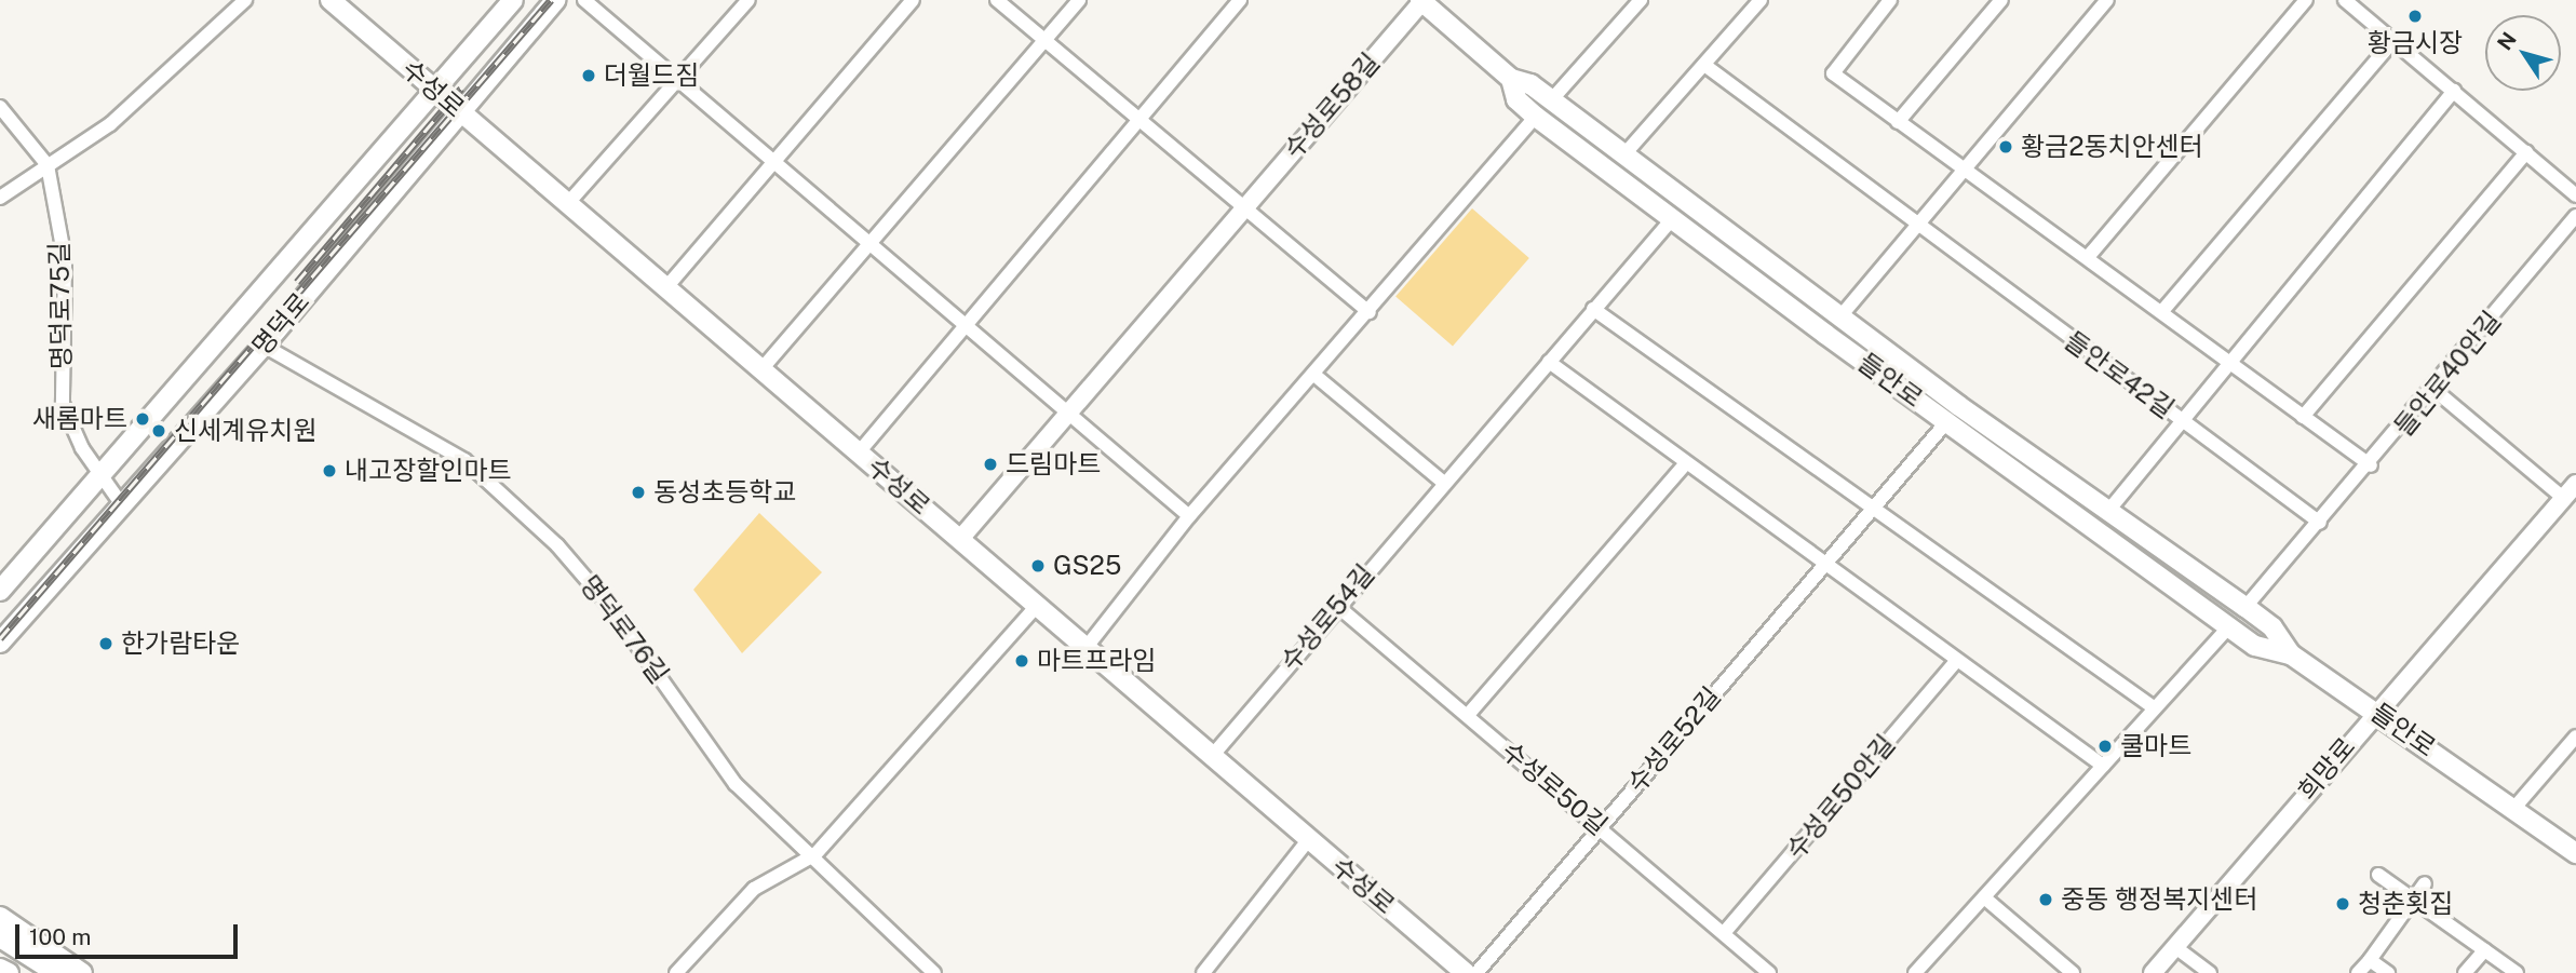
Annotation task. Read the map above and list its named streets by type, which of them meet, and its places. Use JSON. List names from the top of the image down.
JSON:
{
  "streets": {
    "main road": ["수성로", "명덕로", "들안로"],
    "street": [
      "수성로58길",
      "명덕로75길",
      "들안로40안길",
      "들안로42길",
      "수성로54길",
      "명덕로76길",
      "수성로52길",
      "희망로",
      "수성로50길",
      "수성로50안길"
    ]
  },
  "crossings": [
    ["수성로", "수성로58길"],
    ["수성로", "명덕로"],
    ["수성로", "수성로54길"],
    ["수성로58길", "들안로"],
    ["명덕로75길", "명덕로"],
    ["명덕로", "명덕로76길"],
    ["들안로", "수성로54길"],
    ["들안로", "수성로52길"],
    ["들안로", "희망로"],
    ["수성로54길", "수성로50길"],
    ["수성로52길", "수성로50길"],
    ["수성로50길", "수성로50안길"]
  ],
  "places": [
    "황금시장",
    "더월드짐",
    "황금2동치안센터",
    "새롬마트",
    "신세계유치원",
    "드림마트",
    "내고장할인마트",
    "동성초등학교",
    "GS25",
    "한가람타운",
    "마트프라임",
    "쿨마트",
    "중동 행정복지센터",
    "청춘횟집"
  ],
  "scale_bar": "100 m",
  "north": "top left"
}
